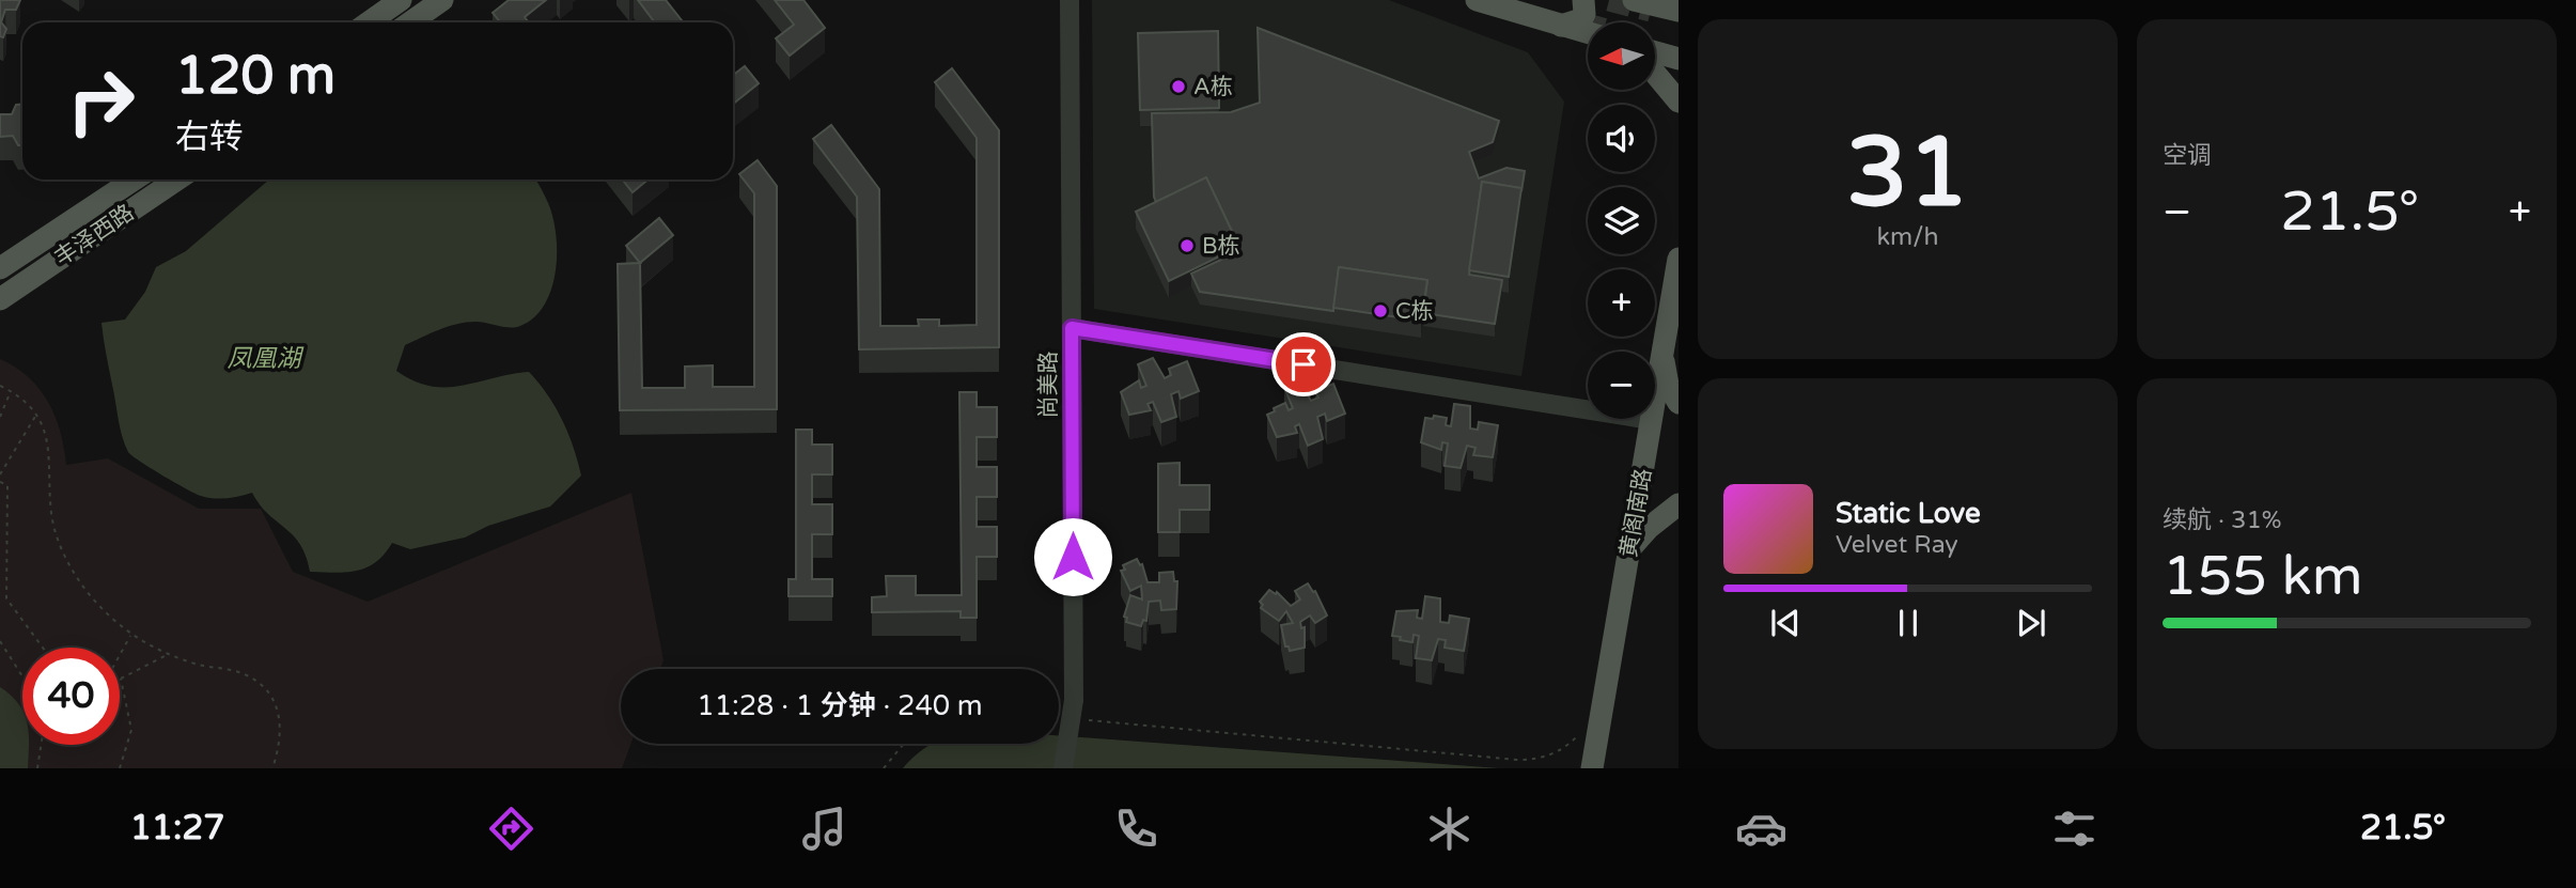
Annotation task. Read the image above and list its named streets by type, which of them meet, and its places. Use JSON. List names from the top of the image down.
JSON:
{
  "streets": {
    "main road": ["丰泽西路", "黄阁南路"],
    "street": ["尚美路"]
  },
  "water": ["凤凰湖"],
  "places": ["A栋", "B栋", "C栋"],
  "north": "left",
  "page": {
    "tile": [
      ["31", "km/h"],
      "空调",
      ["续航 · 31%", "155 km"]
    ],
    "map_buttons": ["+", "−"],
    "turn": ["120 m", "右转"],
    "heat": ["−", "21.5°", "+"],
    "song": ["Static Love", "Velvet Ray"],
    "limit": "40",
    "trip": "11:28 · 1 分钟 · 240 m",
    "tabs": ["11:27", "21.5°"]
  }
}
